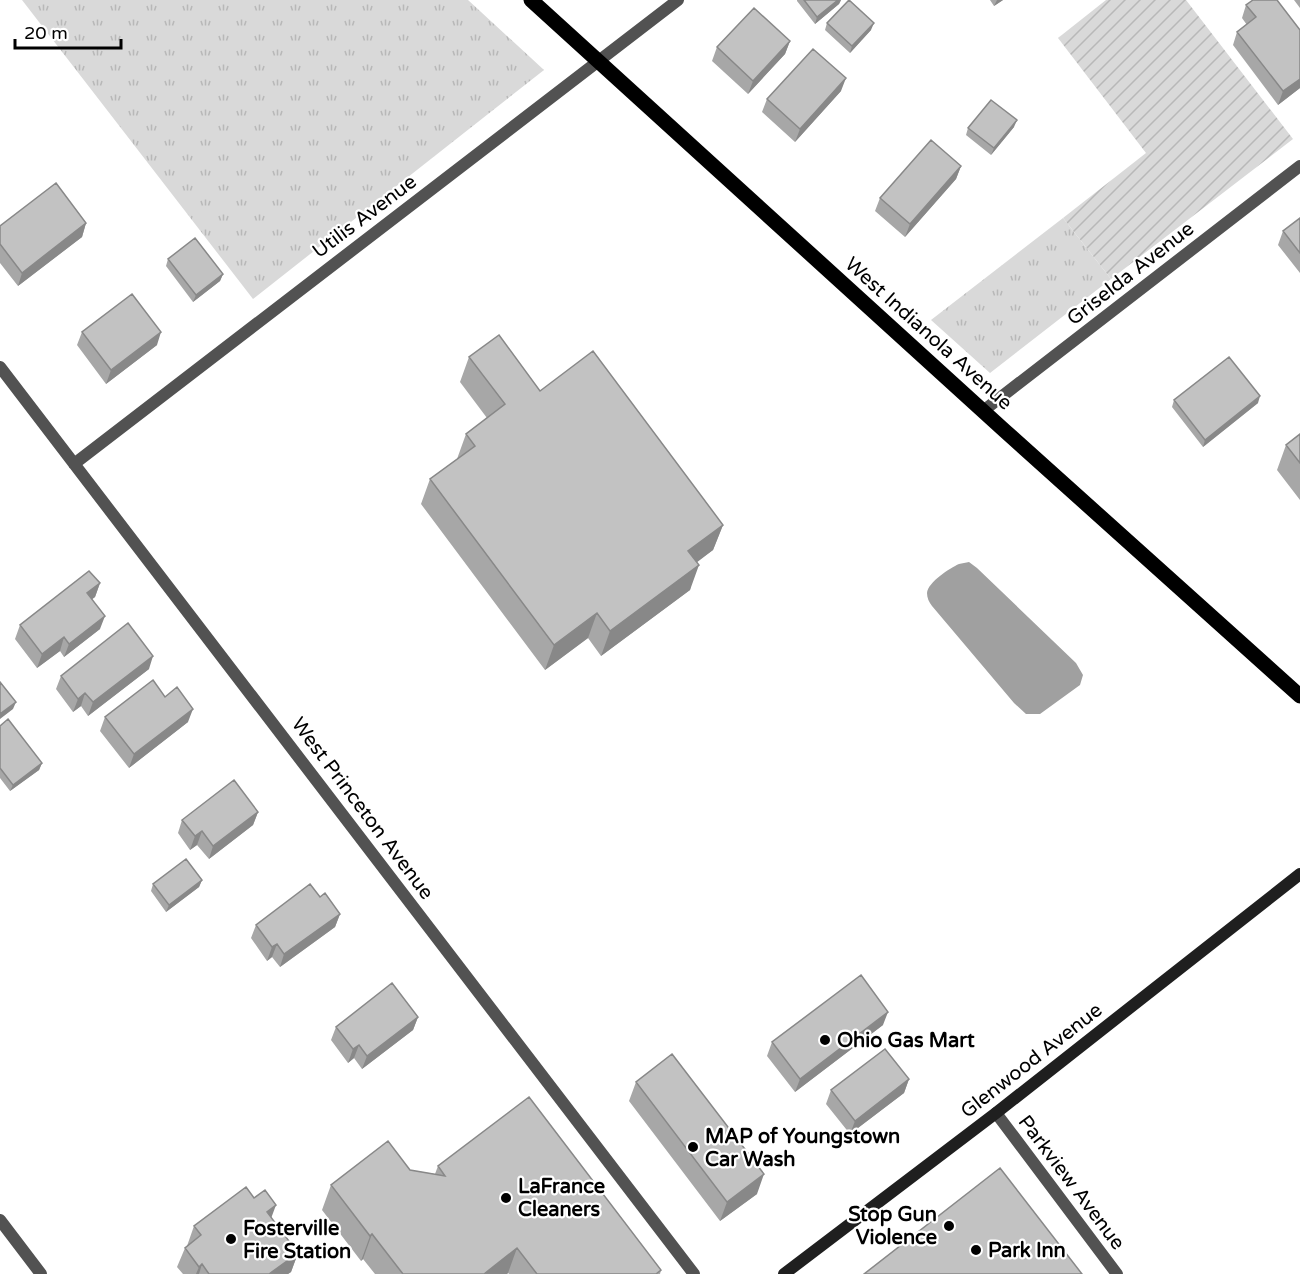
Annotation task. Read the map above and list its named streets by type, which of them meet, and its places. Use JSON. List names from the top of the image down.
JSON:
{
  "streets": {
    "main road": ["West Indianola Avenue", "Glenwood Avenue"],
    "street": [
      "Utilis Avenue",
      "Griselda Avenue",
      "West Princeton Avenue",
      "Parkview Avenue"
    ]
  },
  "crossings": [
    ["Utilis Avenue", "West Indianola Avenue"],
    ["Utilis Avenue", "West Princeton Avenue"],
    ["Griselda Avenue", "West Indianola Avenue"],
    ["Glenwood Avenue", "Parkview Avenue"]
  ],
  "places": [
    "Ohio Gas Mart",
    "MAP of Youngstown Car Wash",
    "LaFrance Cleaners",
    "Stop Gun Violence",
    "Fosterville Fire Station",
    "Park Inn"
  ],
  "scale_bar": "20 m"
}
